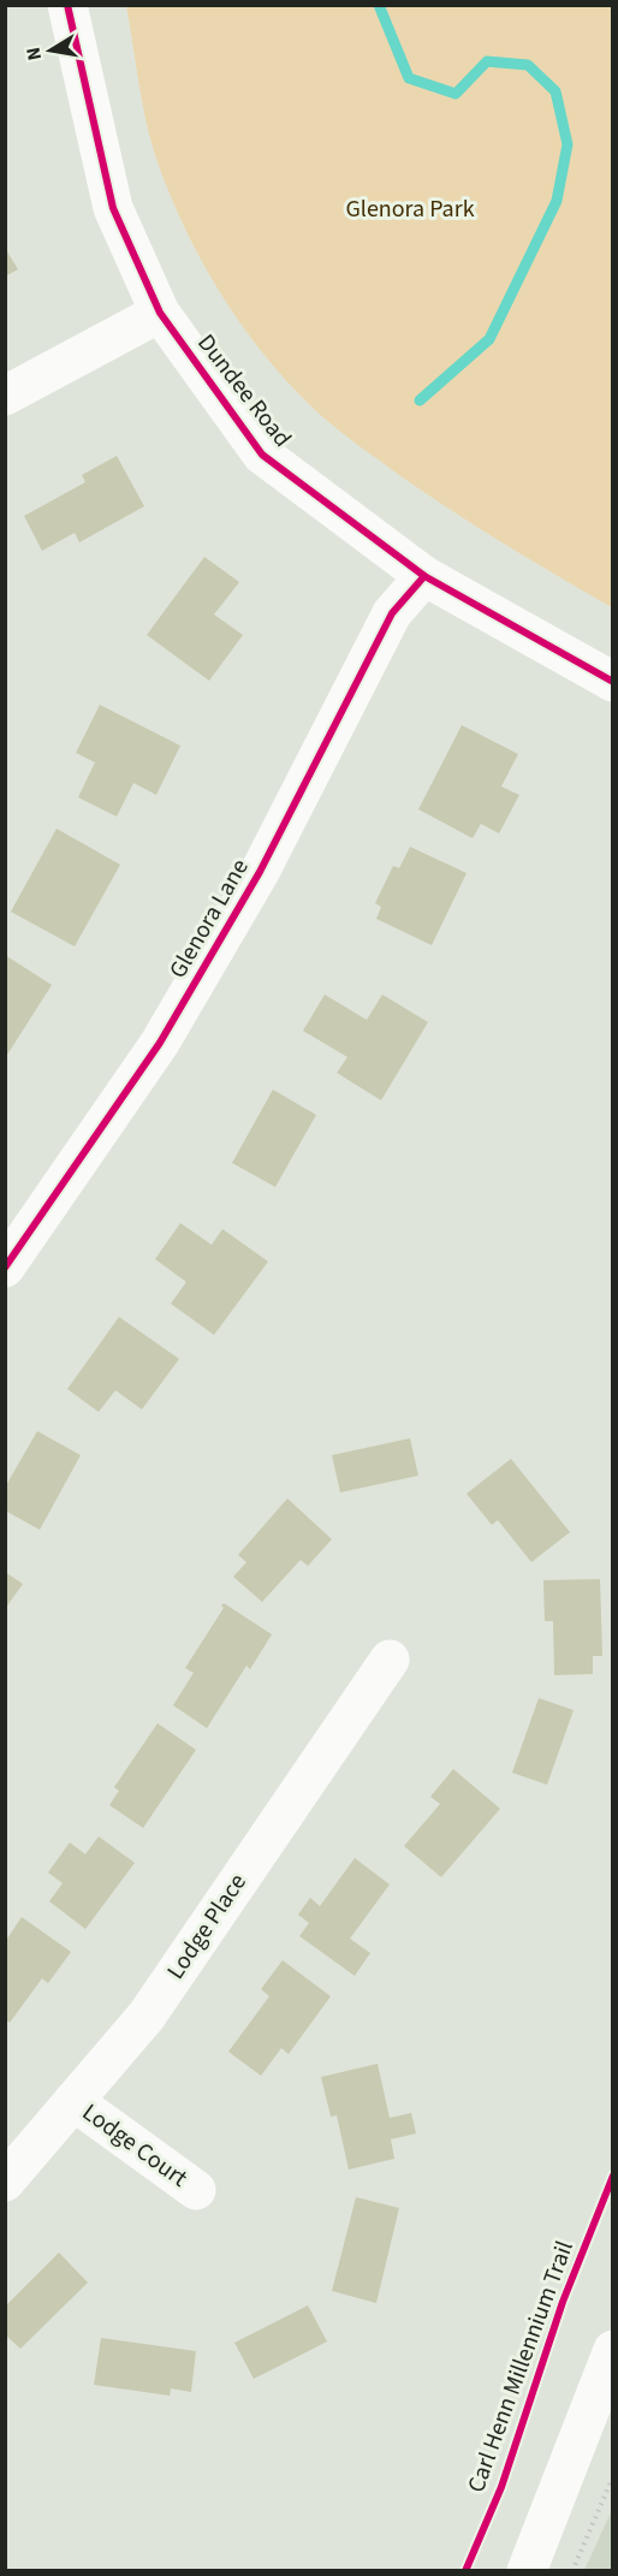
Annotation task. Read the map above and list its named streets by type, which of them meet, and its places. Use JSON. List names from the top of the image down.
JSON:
{
  "streets": {
    "street": [
      "Dundee Road",
      "Glenora Lane",
      "Lodge Place",
      "Lodge Court"
    ],
    "cycle path": ["Carl Henn Millennium Trail"]
  },
  "crossings": [
    ["Dundee Road", "Glenora Lane"],
    ["Lodge Place", "Lodge Court"]
  ],
  "parks": ["Glenora Park"],
  "north": "left"
}
